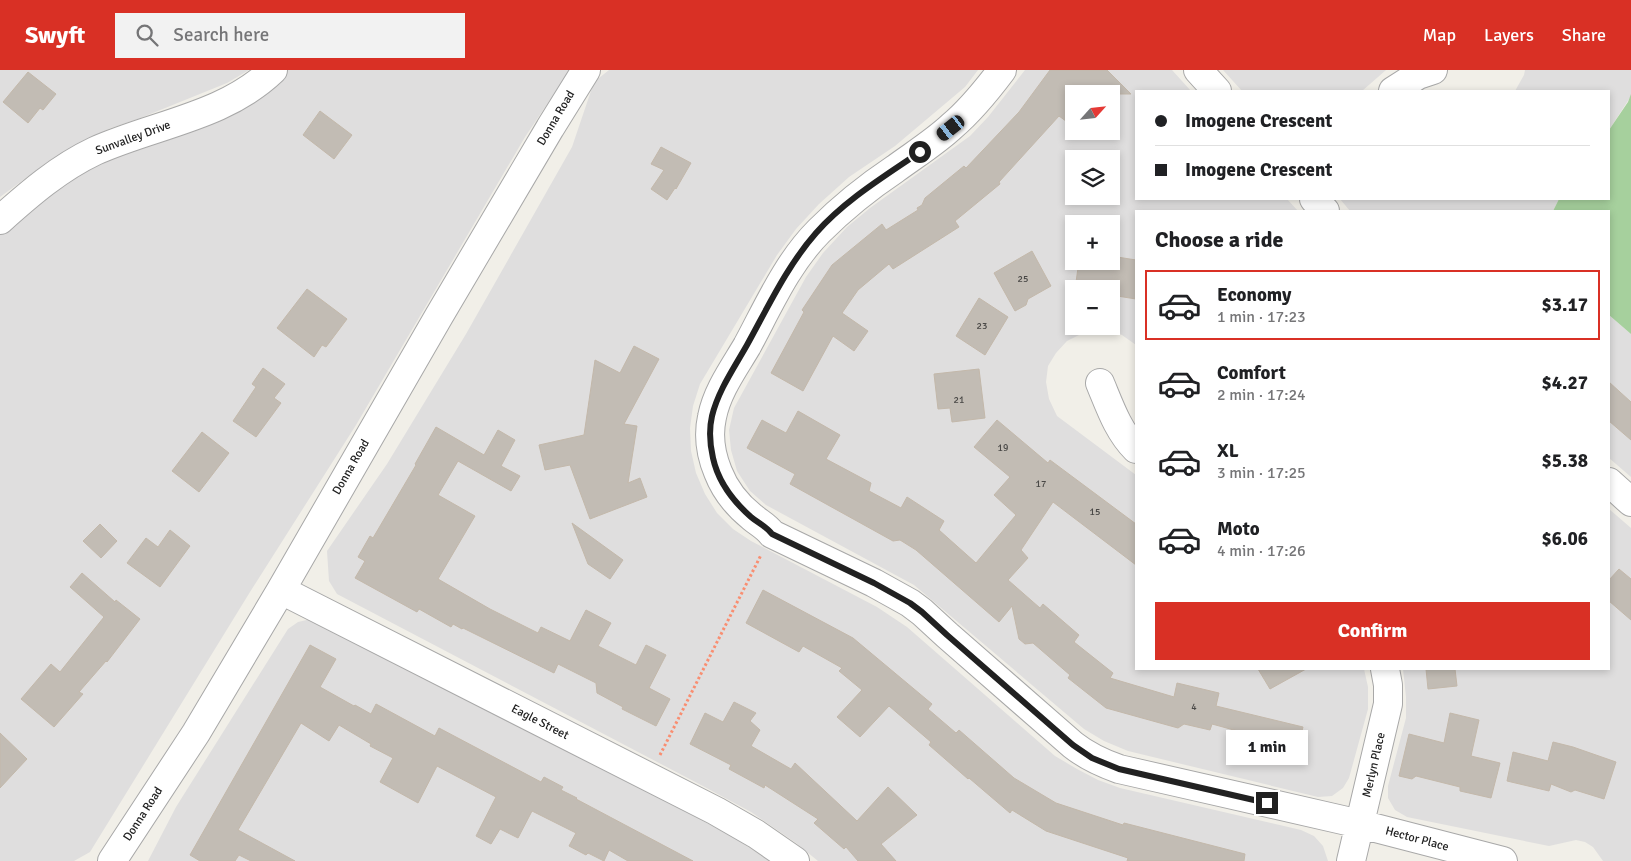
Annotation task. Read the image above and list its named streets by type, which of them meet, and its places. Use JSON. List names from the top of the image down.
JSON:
{
  "streets": {
    "street": [
      "Donna Road",
      "Sunvalley Drive",
      "Eagle Street",
      "Merlyn Place",
      "Hector Place"
    ]
  },
  "crossings": [
    ["Donna Road", "Eagle Street"],
    ["Merlyn Place", "Hector Place"]
  ],
  "house_numbers": [
    "25",
    "23",
    "21",
    "19",
    "17",
    "15",
    "4"
  ],
  "north": "top right",
  "page": {
    "header": "Swyft",
    "search": "Search here",
    "nav": ["Map", "Layers", "Share"],
    "map_buttons": ["+", "−"],
    "banner": ["Imogene Crescent", "Imogene Crescent"],
    "heading": "Choose a ride",
    "list": [
      {
        "name": "Economy",
        "note": "1 min · 17:23",
        "value": "$3.17"
      },
      {
        "name": "Comfort",
        "note": "2 min · 17:24",
        "value": "$4.27"
      },
      {
        "name": "XL",
        "note": "3 min · 17:25",
        "value": "$5.38"
      },
      {
        "name": "Moto",
        "note": "4 min · 17:26",
        "value": "$6.06"
      }
    ],
    "buttons": "Confirm",
    "bubble": "1 min"
  }
}
